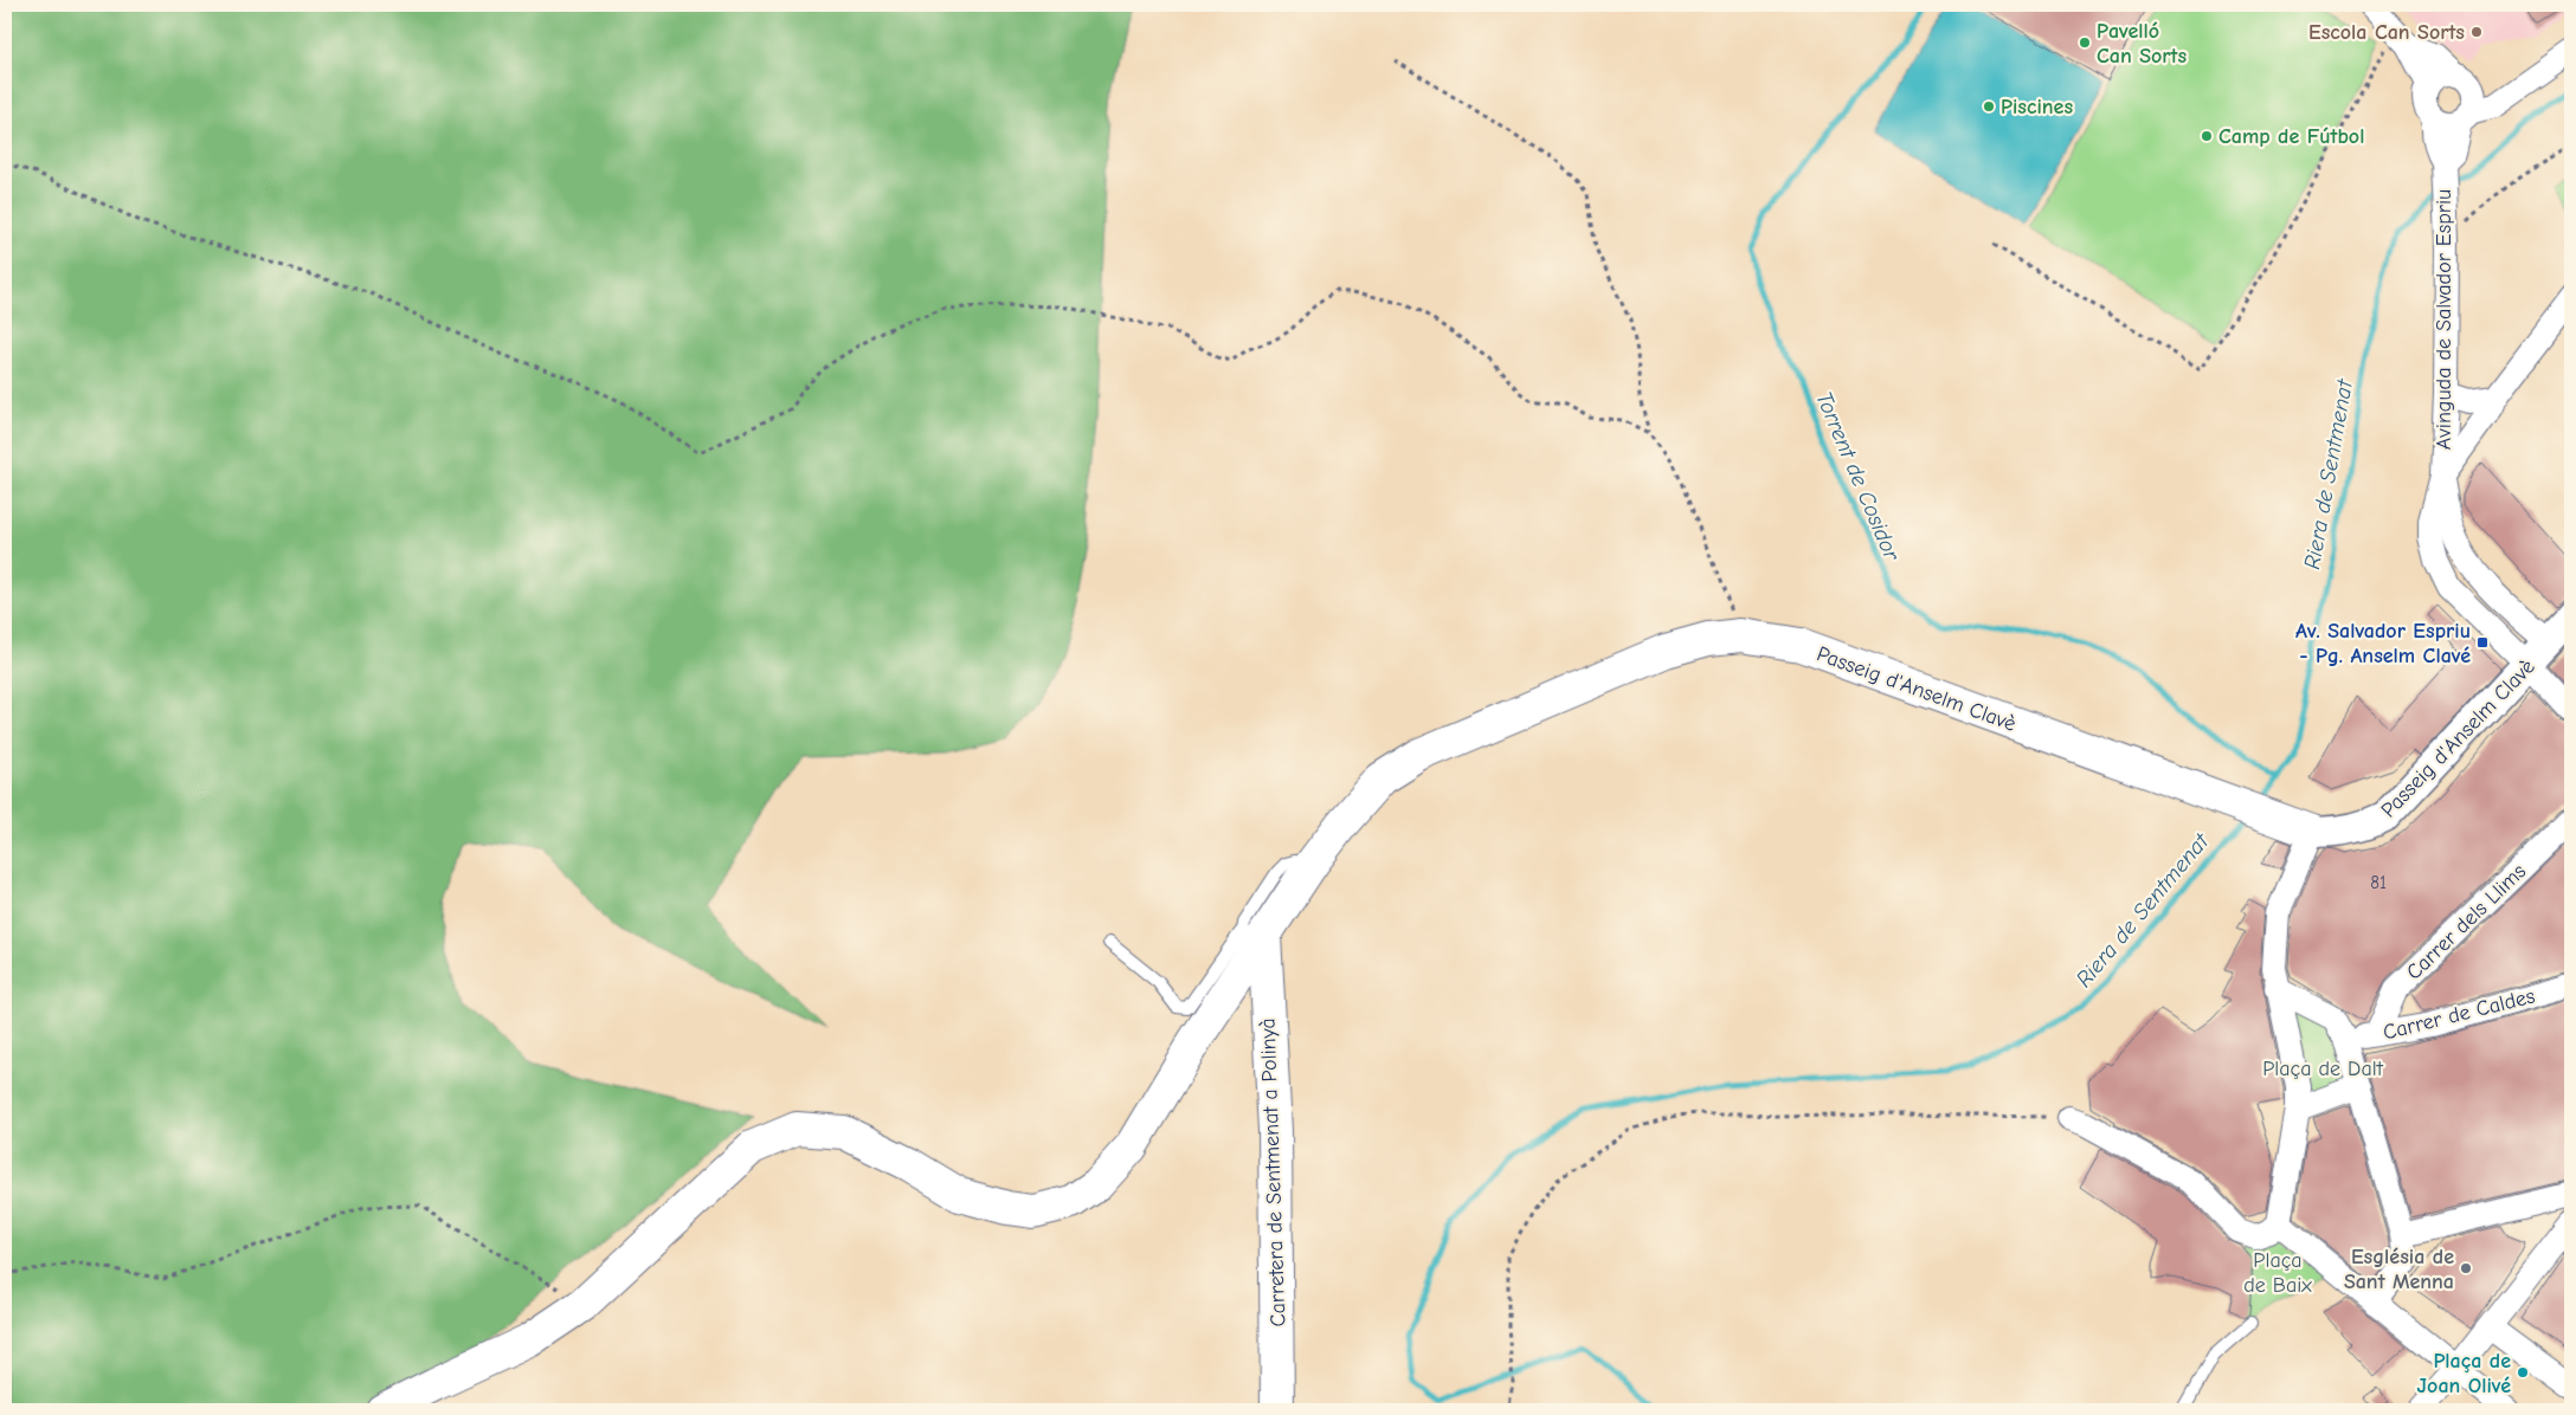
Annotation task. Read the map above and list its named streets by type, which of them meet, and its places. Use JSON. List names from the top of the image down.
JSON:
{
  "streets": {
    "main road": ["Passeig d'Anselm Clavè", "Carretera de Sentmenat a Polinyà"],
    "street": ["Avinguda de Salvador Espriu", "Carrer dels Llims", "Carrer de Caldes"]
  },
  "crossings": [
    ["Avinguda de Salvador Espriu", "Passeig d'Anselm Clavè"],
    ["Passeig d'Anselm Clavè", "Carretera de Sentmenat a Polinyà"],
    ["Carrer dels Llims", "Carrer de Caldes"]
  ],
  "water": ["Riera de Sentmenat", "Torrent de Cosidor"],
  "parks": ["Plaça de Dalt", "Plaça de Baix"],
  "places": {
    "other": [
      "Escola Can Sorts",
      "Pavelló Can Sorts",
      "Piscines",
      "Camp de Fútbol",
      "Església de Sant Menna",
      "Plaça de Joan Olivé"
    ],
    "transit": ["Av. Salvador Espriu - Pg. Anselm Clavé"]
  },
  "house_numbers": ["81"]
}
